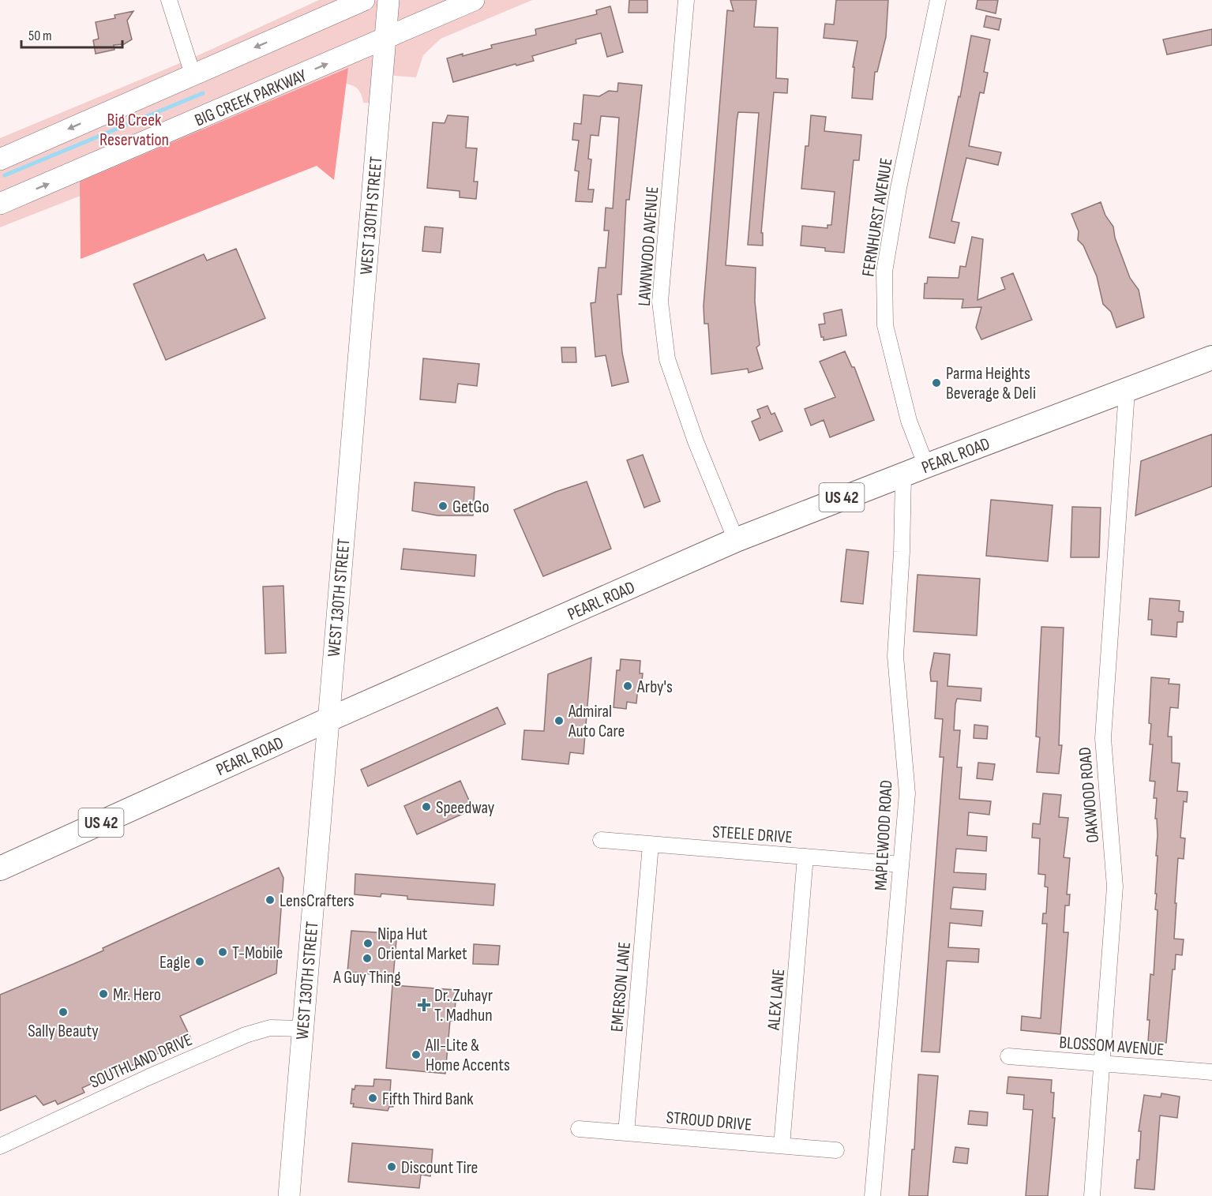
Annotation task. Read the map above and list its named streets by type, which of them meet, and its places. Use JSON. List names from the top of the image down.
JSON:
{
  "streets": {
    "main road": [
      "BIG CREEK PARKWAY",
      "WEST 130TH STREET",
      "PEARL ROAD",
      "US 42"
    ],
    "street": [
      "FERNHURST AVENUE",
      "LAWNWOOD AVENUE",
      "OAKWOOD ROAD",
      "STEELE DRIVE",
      "MAPLEWOOD ROAD",
      "EMERSON LANE",
      "ALEX LANE",
      "BLOSSOM AVENUE",
      "SOUTHLAND DRIVE",
      "STROUD DRIVE"
    ]
  },
  "crossings": [
    ["BIG CREEK PARKWAY", "WEST 130TH STREET"],
    ["WEST 130TH STREET", "PEARL ROAD"],
    ["WEST 130TH STREET", "SOUTHLAND DRIVE"],
    ["FERNHURST AVENUE", "PEARL ROAD"],
    ["LAWNWOOD AVENUE", "PEARL ROAD"],
    ["PEARL ROAD", "OAKWOOD ROAD"],
    ["PEARL ROAD", "MAPLEWOOD ROAD"],
    ["OAKWOOD ROAD", "BLOSSOM AVENUE"],
    ["STEELE DRIVE", "MAPLEWOOD ROAD"],
    ["STEELE DRIVE", "EMERSON LANE"],
    ["STEELE DRIVE", "ALEX LANE"],
    ["EMERSON LANE", "STROUD DRIVE"],
    ["ALEX LANE", "STROUD DRIVE"]
  ],
  "parks": ["Big Creek Reservation"],
  "places": {
    "other": [
      "Parma Heights Beverage & Deli",
      "GetGo",
      "Arby's",
      "Admiral Auto Care",
      "Speedway",
      "LensCrafters",
      "Nipa Hut Oriental Market",
      "T-Mobile",
      "A Guy Thing",
      "Eagle",
      "Mr. Hero",
      "Sally Beauty",
      "All-Lite & Home Accents",
      "Fifth Third Bank",
      "Discount Tire"
    ],
    "health": ["Dr. Zuhayr T. Madhun"]
  },
  "scale_bar": "50 m"
}
